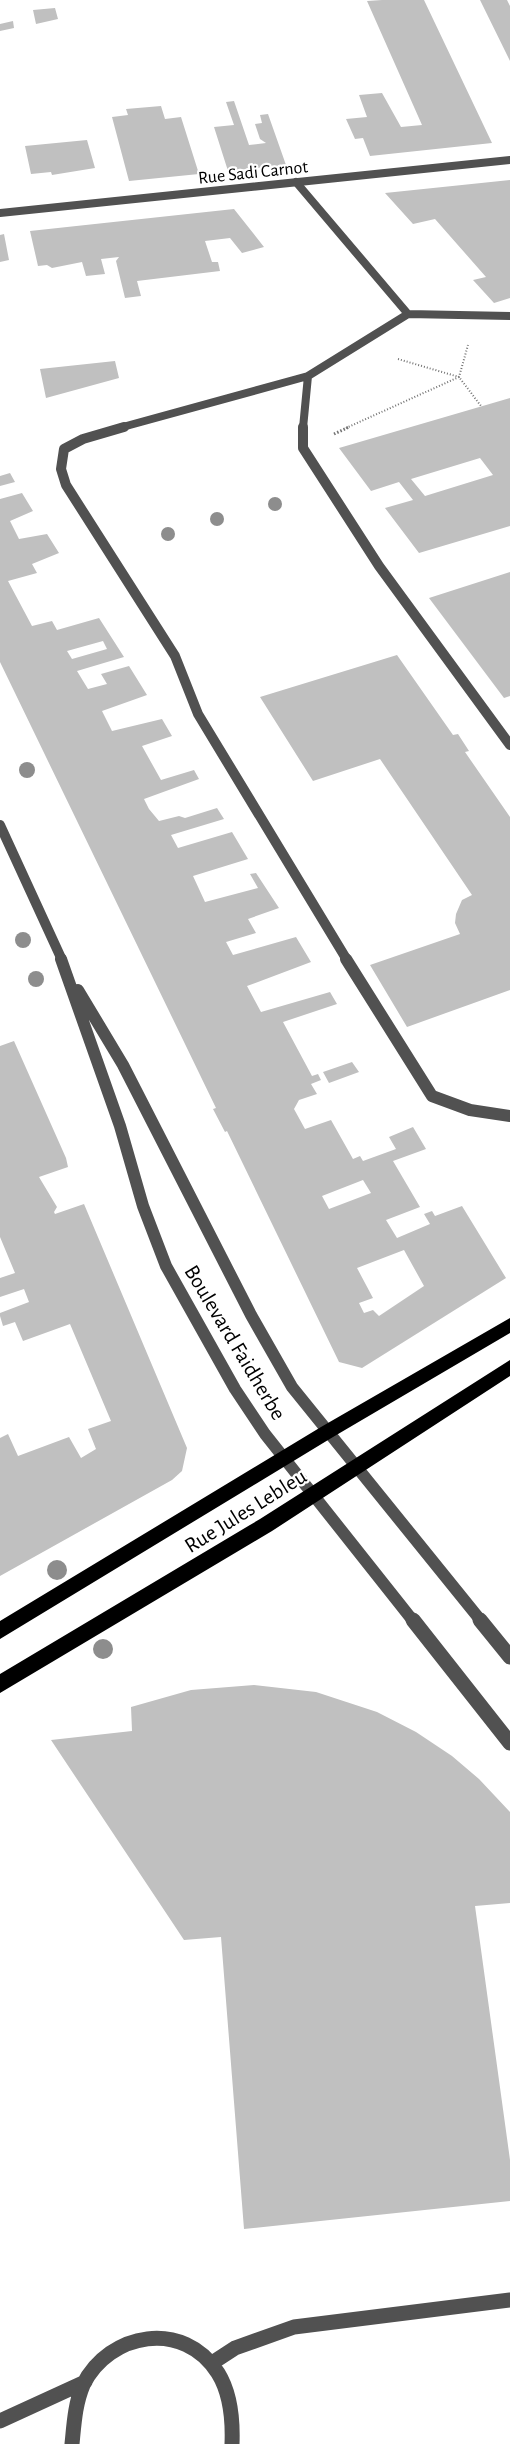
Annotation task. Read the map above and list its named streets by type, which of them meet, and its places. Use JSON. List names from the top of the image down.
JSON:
{
  "streets": {
    "main road": ["Rue Jules Lebleu"],
    "street": ["Rue Sadi Carnot", "Boulevard Faidherbe"]
  },
  "crossings": [
    ["Boulevard Faidherbe", "Rue Jules Lebleu"]
  ]
}
